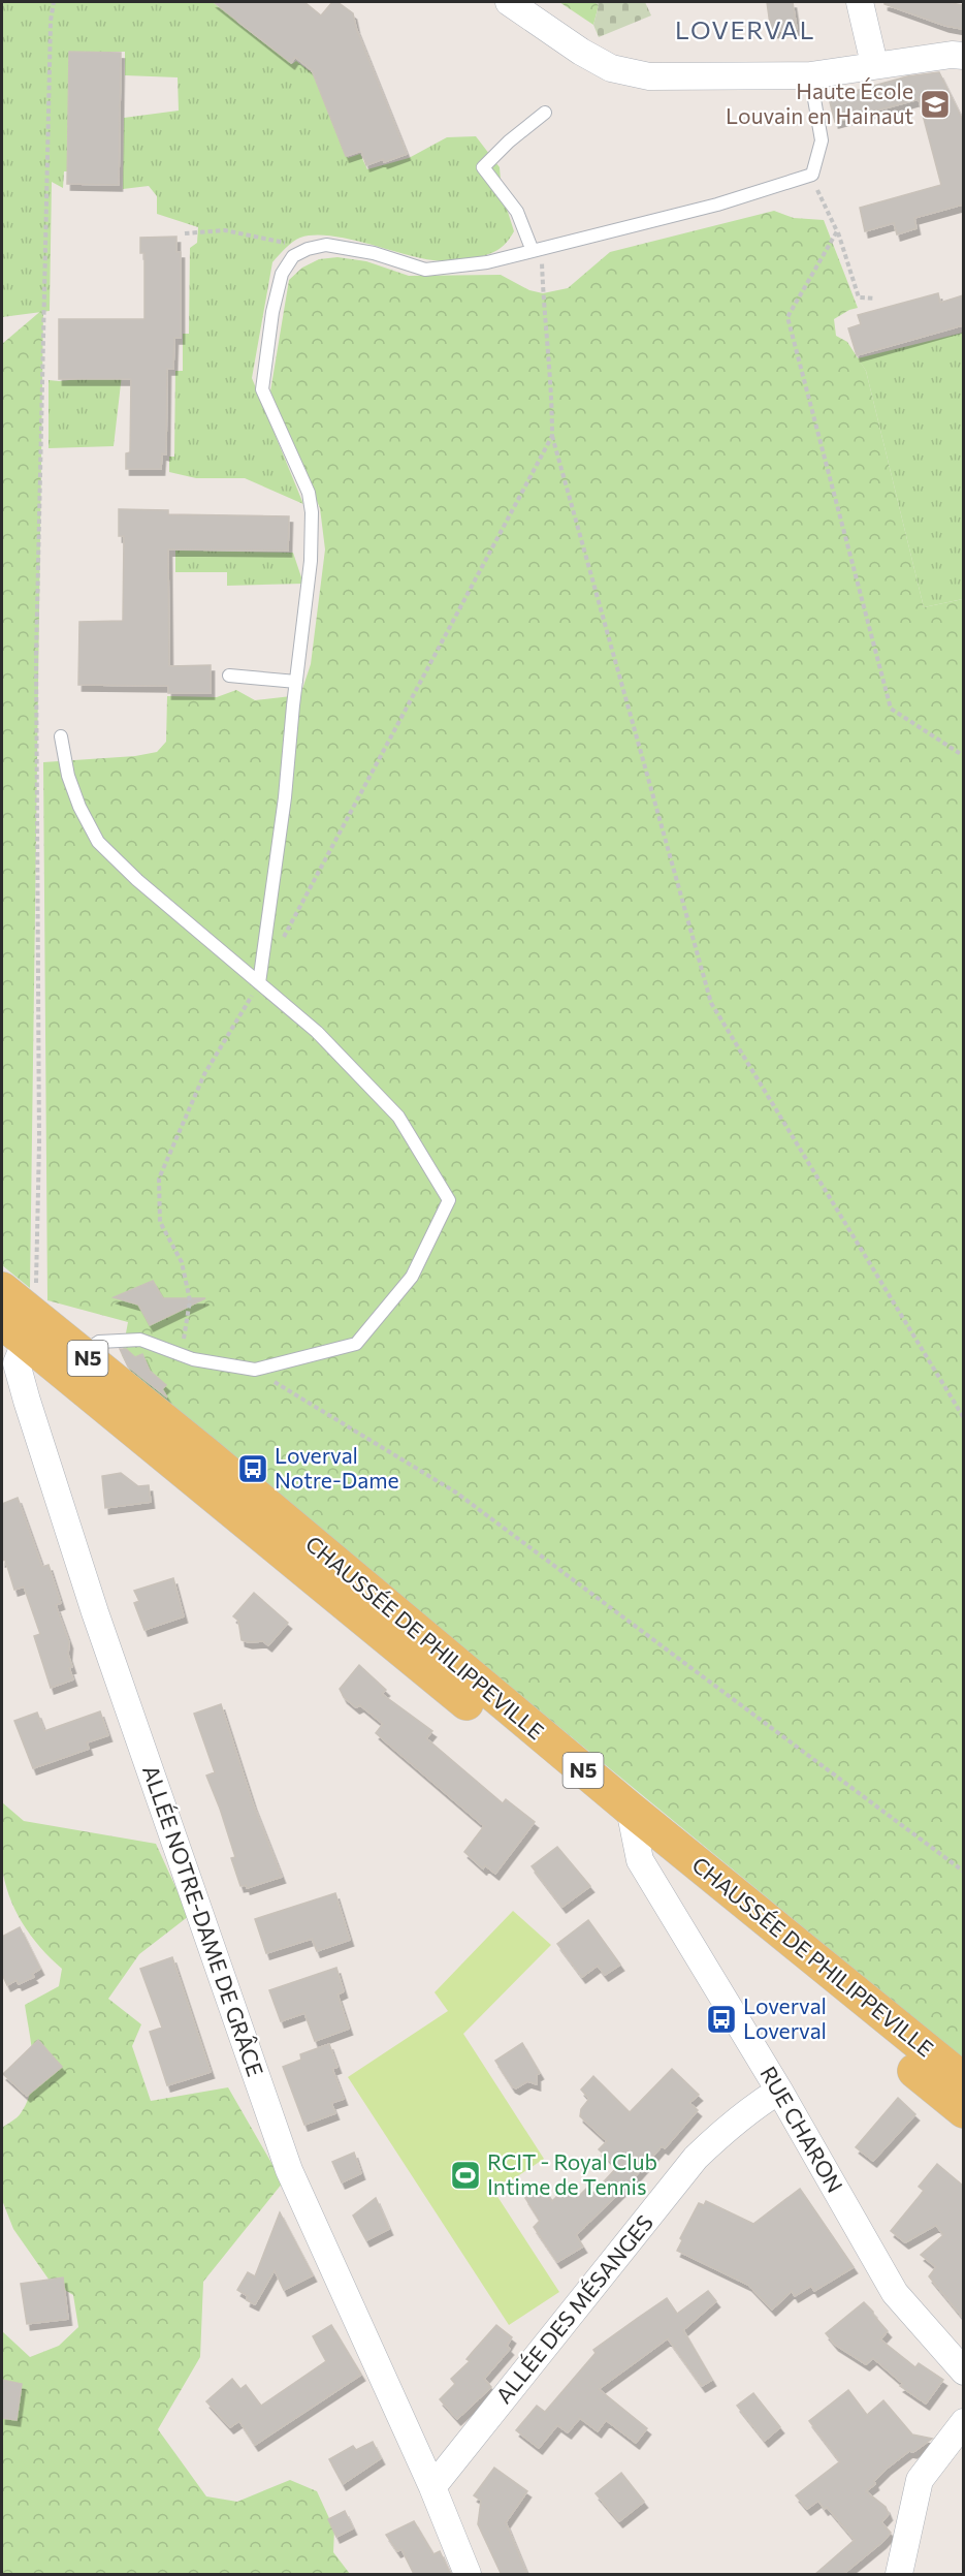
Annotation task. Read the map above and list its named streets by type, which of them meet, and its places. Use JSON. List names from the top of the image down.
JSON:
{
  "streets": {
    "main road": ["N5", "CHAUSSÉE DE PHILIPPEVILLE"],
    "street": ["ALLÉE NOTRE-DAME DE GRÂCE", "RUE CHARON", "ALLÉE DES MÉSANGES"]
  },
  "crossings": [
    ["CHAUSSÉE DE PHILIPPEVILLE", "ALLÉE NOTRE-DAME DE GRÂCE"],
    ["CHAUSSÉE DE PHILIPPEVILLE", "RUE CHARON"],
    ["ALLÉE NOTRE-DAME DE GRÂCE", "ALLÉE DES MÉSANGES"],
    ["RUE CHARON", "ALLÉE DES MÉSANGES"]
  ],
  "districts": ["LOVERVAL"],
  "places": {
    "school or university": ["Haute École Louvain en Hainaut"],
    "bus stop": ["Loverval Notre-Dame", "Loverval Loverval"],
    "sports": ["RCIT - Royal Club Intime de Tennis"]
  }
}
